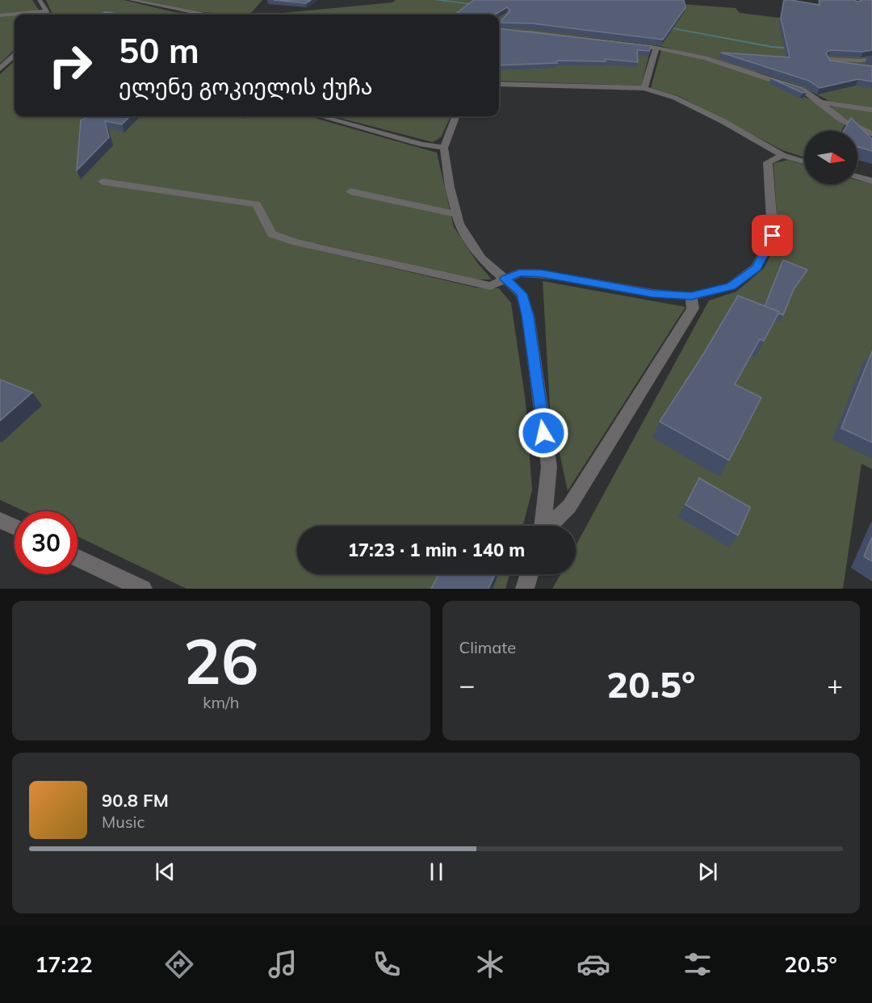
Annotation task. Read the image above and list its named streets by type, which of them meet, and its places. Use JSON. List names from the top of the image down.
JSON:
{
  "north": "right",
  "page": {
    "turn": ["50 m", "ელენე გოკიელის ქუჩა"],
    "limit": "30",
    "trip": "17:23 · 1 min · 140 m",
    "tile": [
      ["26", "km/h"],
      "Climate"
    ],
    "heat": ["−", "20.5°", "+"],
    "song": ["90.8 FM", "Music"],
    "tabs": ["17:22", "20.5°"]
  }
}
